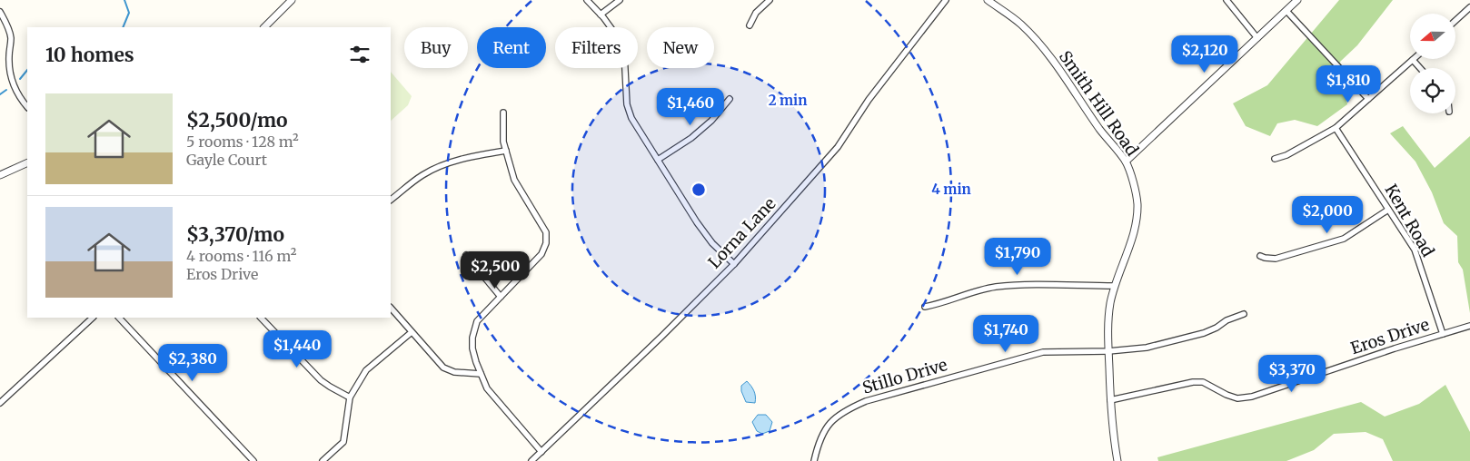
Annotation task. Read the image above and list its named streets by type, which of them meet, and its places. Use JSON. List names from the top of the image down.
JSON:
{
  "streets": {
    "street": [
      "Smith Hill Road",
      "Kent Road",
      "Lorna Lane",
      "Eros Drive",
      "Stillo Drive"
    ]
  },
  "crossings": [
    ["Smith Hill Road", "Eros Drive"],
    ["Smith Hill Road", "Stillo Drive"],
    ["Kent Road", "Eros Drive"]
  ],
  "north": "left",
  "page": {
    "chip": [
      "Buy",
      "Rent",
      "Filters",
      "New"
    ],
    "heading": "10 homes",
    "price": [
      "$2,120",
      "$1,810",
      "$1,460",
      "$2,000",
      "$1,790",
      "$2,500",
      "$1,740",
      "$1,440",
      "$2,380",
      "$3,370"
    ],
    "list": [
      {
        "name": "$2,500/mo",
        "note": "5 rooms · 128 m² · Gayle Court"
      },
      {
        "name": "$3,370/mo",
        "note": "4 rooms · 116 m² · Eros Drive"
      }
    ]
  },
  "rings": ["2 min", "4 min"]
}
